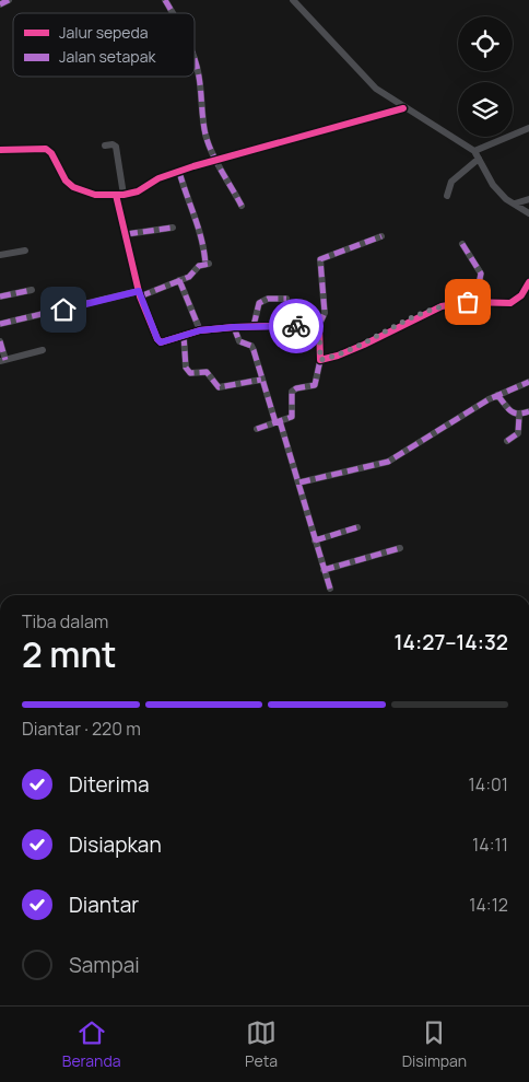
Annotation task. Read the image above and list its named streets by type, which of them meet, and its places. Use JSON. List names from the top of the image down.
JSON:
{
  "legend": ["Jalur sepeda", "Jalan setapak"],
  "page": {
    "heading": ["2 mnt", "Tiba dalam", "14:27–14:32"],
    "bar": "Diantar · 220 m",
    "list": [
      ["Diterima", "14:01"],
      ["Disiapkan", "14:11"],
      ["Diantar", "14:12"],
      "Sampai"
    ],
    "tabs": ["Beranda", "Peta", "Disimpan"]
  }
}
